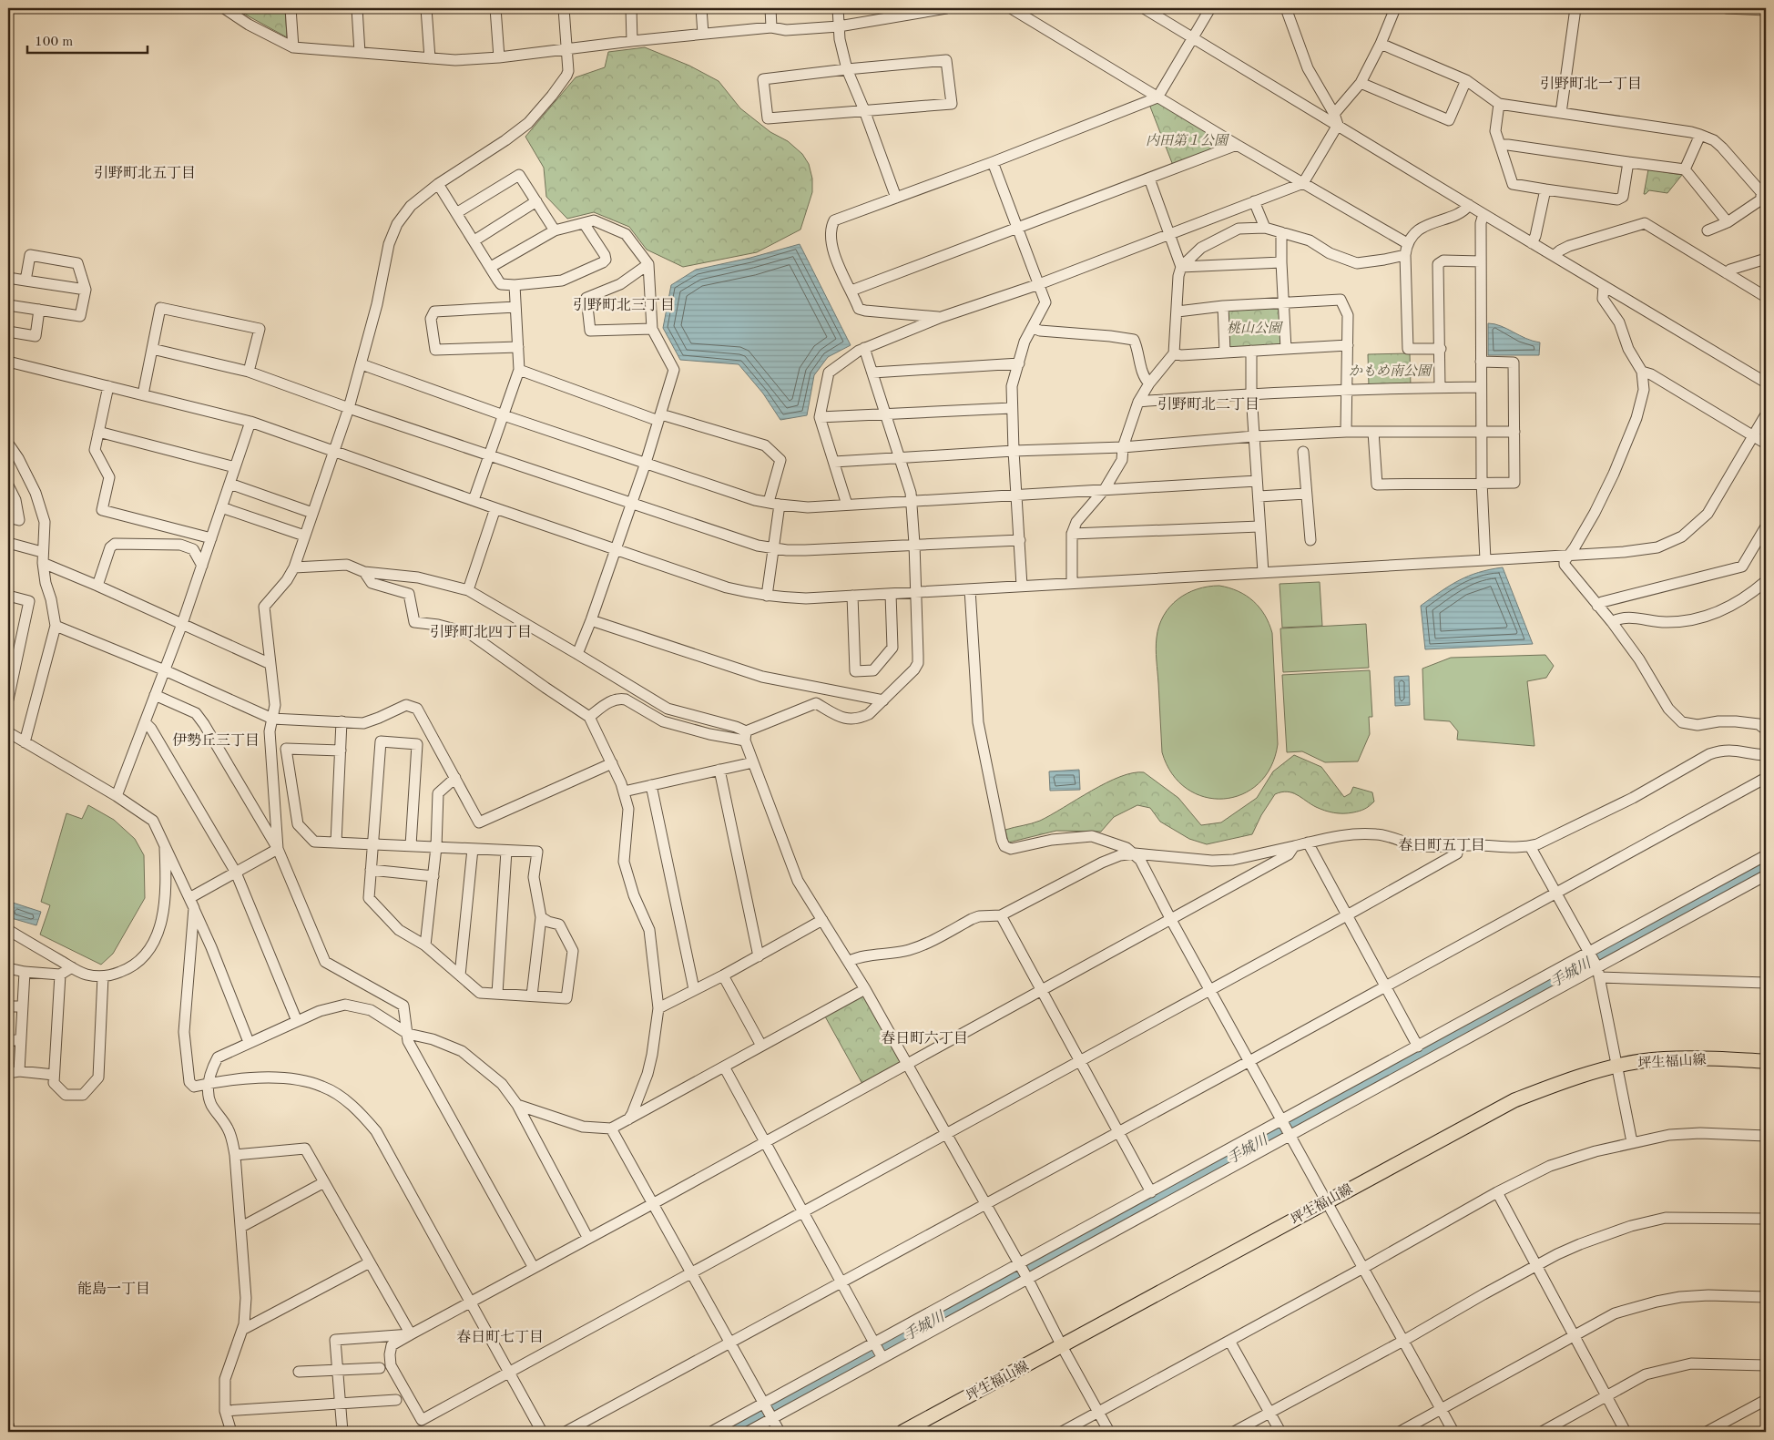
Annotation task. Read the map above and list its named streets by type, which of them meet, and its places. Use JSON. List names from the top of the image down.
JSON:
{
  "streets": {
    "main road": ["坪生福山線"]
  },
  "districts": [
    "引野町北一丁目",
    "引野町北五丁目",
    "引野町北三丁目",
    "引野町北二丁目",
    "引野町北四丁目",
    "伊勢丘三丁目",
    "春日町五丁目",
    "春日町六丁目",
    "能島一丁目",
    "春日町七丁目"
  ],
  "water": ["手城川"],
  "parks": ["内田第１公園", "桃山公園", "かもめ南公園"],
  "scale_bar": "100 m"
}
